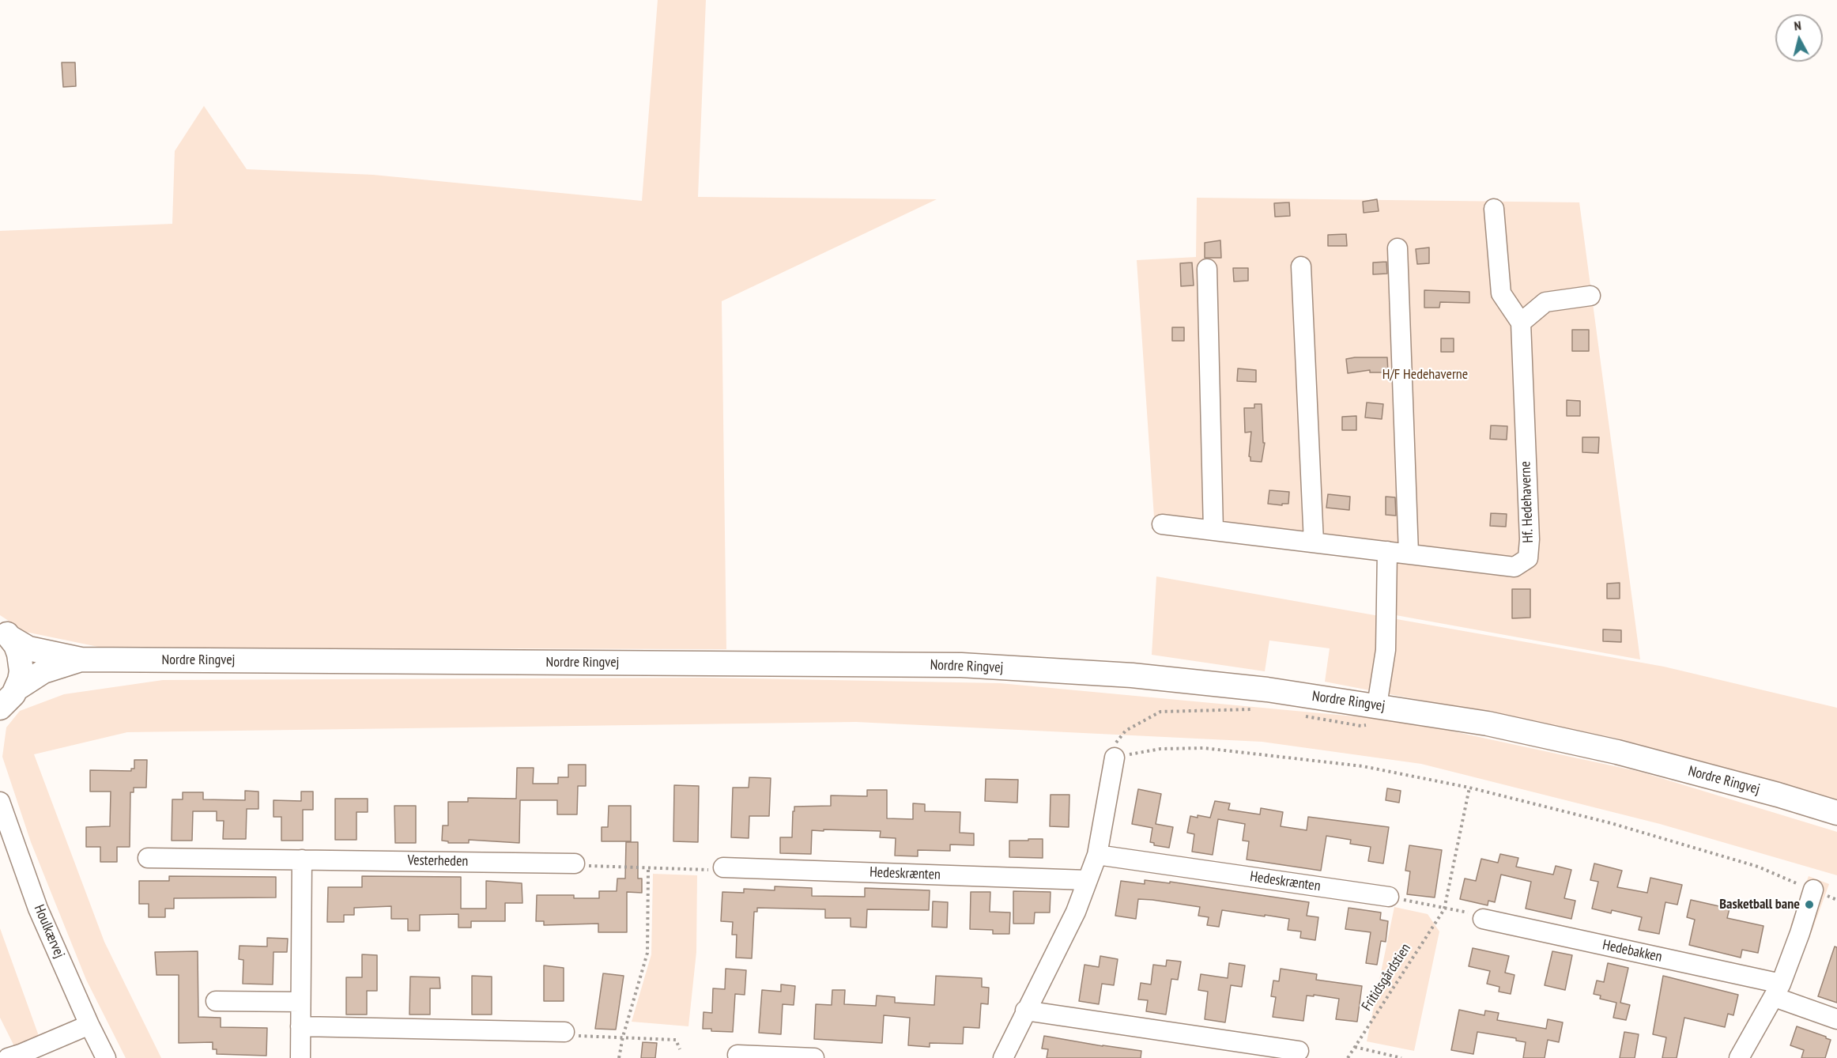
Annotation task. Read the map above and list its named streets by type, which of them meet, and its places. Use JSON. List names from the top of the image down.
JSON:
{
  "streets": {
    "main road": ["Nordre Ringvej"],
    "street": [
      "Hf. Hedehaverne",
      "Vesterheden",
      "Hedeskrænten",
      "Houlkærvej",
      "Hedebakken"
    ],
    "path": ["Fritidsgårdstien"]
  },
  "parks": ["H/F Hedehaverne"],
  "places": ["Basketball bane"],
  "north": "top"
}
